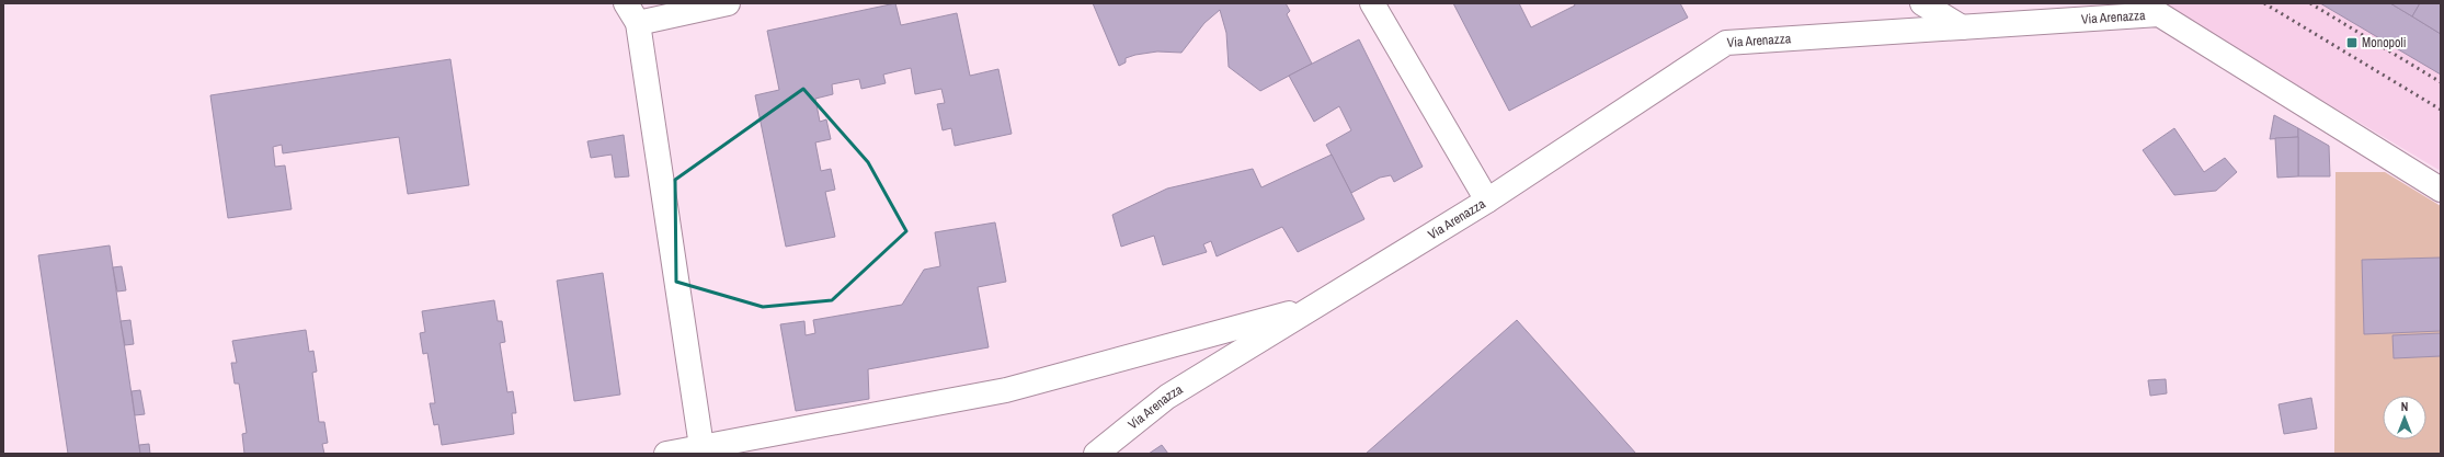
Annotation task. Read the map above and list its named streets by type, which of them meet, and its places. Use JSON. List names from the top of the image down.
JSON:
{
  "streets": {
    "street": ["Via Arenazza"]
  },
  "places": {
    "transit": ["Monopoli"]
  },
  "north": "top"
}
